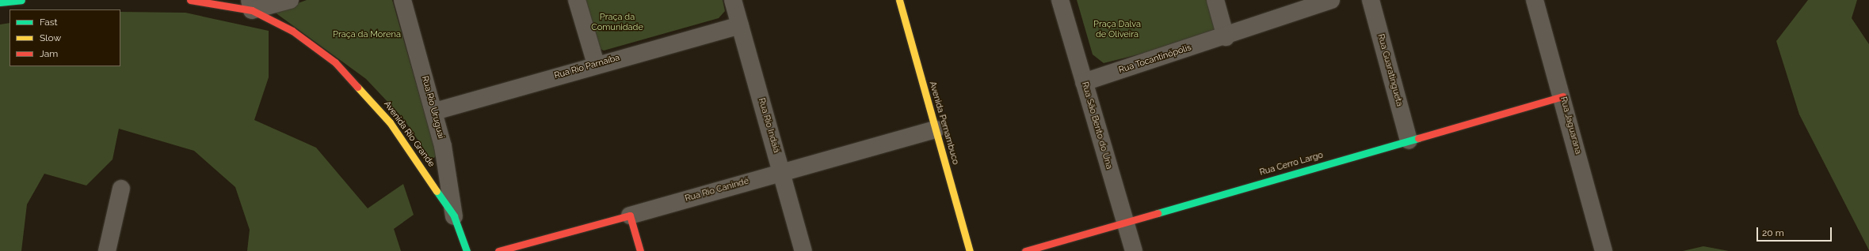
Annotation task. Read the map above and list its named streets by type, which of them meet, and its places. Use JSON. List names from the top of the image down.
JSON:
{
  "streets": {
    "main road": [
      "Avenida Pernambuco",
      "Avenida Rio Grande",
      "Rua Cerro Largo",
      "Rua Rio Canindé"
    ],
    "street": [
      "Rua Tocantinópolis",
      "Rua Rio Parnaíba",
      "Rua Guaratingueta",
      "Rua Rio Uruguai",
      "Rua Rio Indaiá",
      "Rua São Bento do Una",
      "Rua Jaguarana"
    ]
  },
  "crossings": [
    ["Rua Tocantinópolis", "Rua São Bento do Una"],
    ["Rua Rio Parnaíba", "Rua Rio Uruguai"],
    ["Rua Rio Parnaíba", "Rua Rio Indaiá"],
    ["Rua Guaratingueta", "Rua Cerro Largo"],
    ["Rua Rio Uruguai", "Avenida Rio Grande"],
    ["Avenida Pernambuco", "Rua Rio Canindé"],
    ["Rua Rio Indaiá", "Rua Rio Canindé"],
    ["Rua São Bento do Una", "Rua Cerro Largo"],
    ["Rua Jaguarana", "Rua Cerro Largo"]
  ],
  "parks": ["Praça da Comunidade", "Praça Dalva de Oliveira", "Praça da Morena"],
  "legend": ["Fast", "Slow", "Jam"],
  "scale_bar": "20 m"
}
